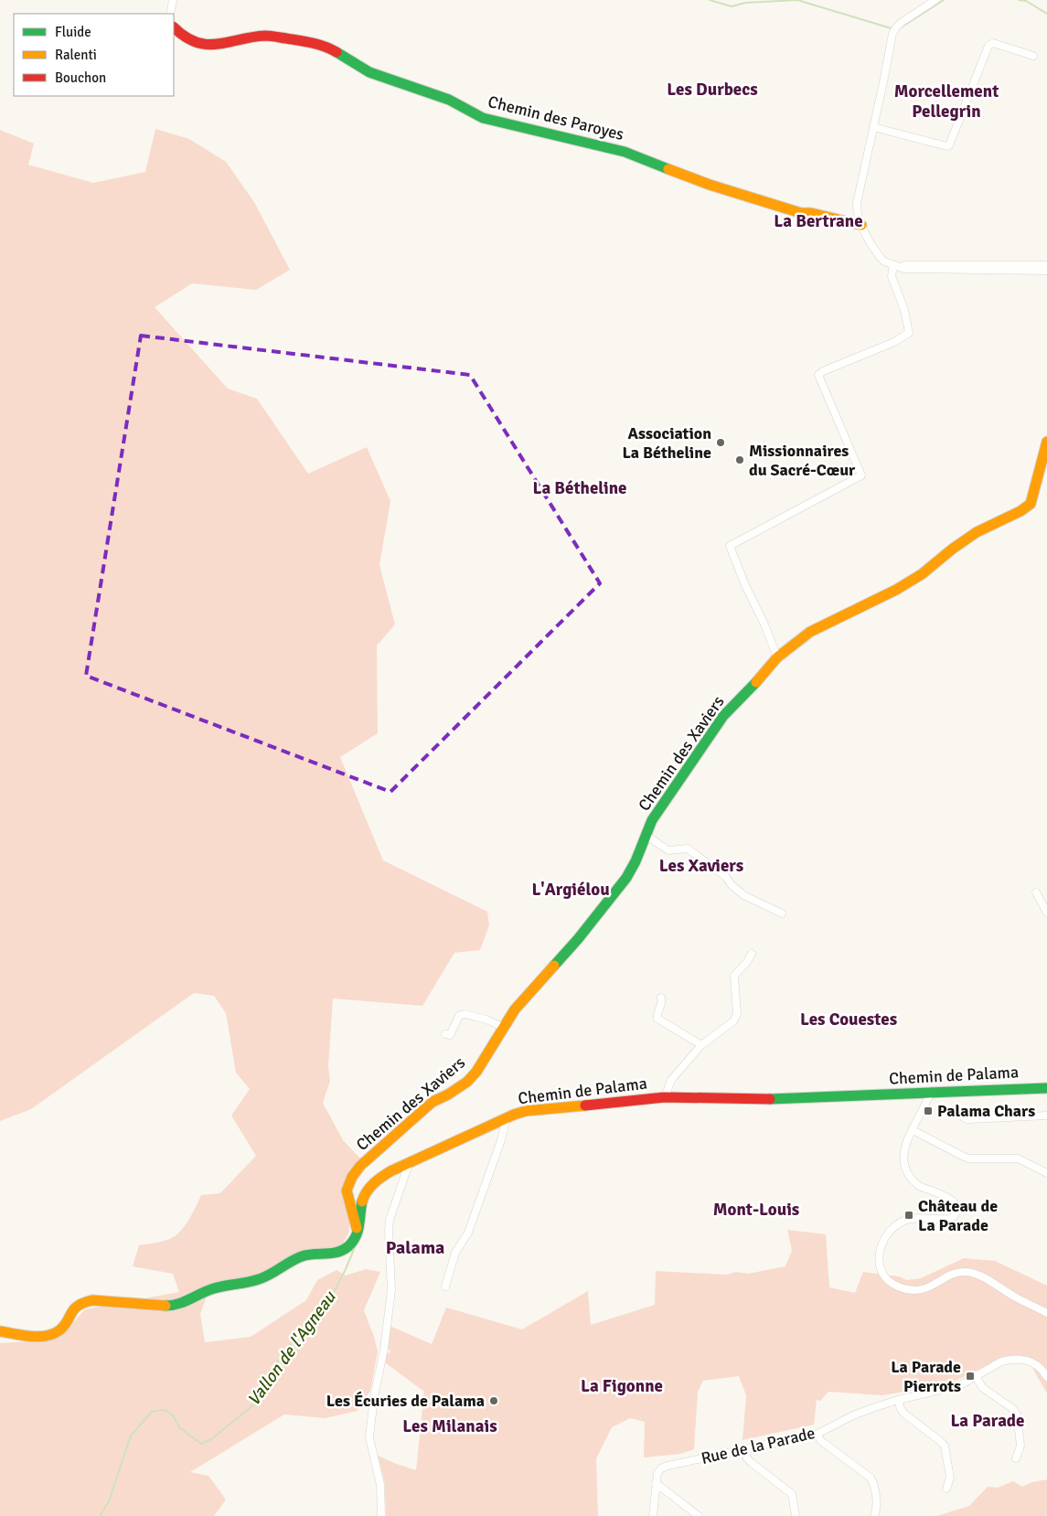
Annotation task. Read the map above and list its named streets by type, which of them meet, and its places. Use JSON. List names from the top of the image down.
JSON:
{
  "streets": {
    "street": [
      "Chemin des Paroyes",
      "Chemin des Xaviers",
      "Chemin de Palama",
      "Rue de la Parade"
    ]
  },
  "crossings": [
    ["Chemin des Xaviers", "Chemin de Palama"]
  ],
  "districts": [
    "Les Durbecs",
    "Morcellement Pellegrin",
    "La Bertrane",
    "La Bétheline",
    "Les Xaviers",
    "L'Argiélou",
    "Les Couestes",
    "Mont-Louis",
    "Palama",
    "La Figonne",
    "La Parade",
    "Les Milanais"
  ],
  "water": ["Vallon de l'Agneau"],
  "places": {
    "other": ["Association La Bétheline", "Missionnaires du Sacré-Cœur", "Les Écuries de Palama"],
    "transit": ["Palama Chars", "Château de La Parade", "La Parade Pierrots"]
  },
  "legend": ["Fluide", "Ralenti", "Bouchon"]
}
